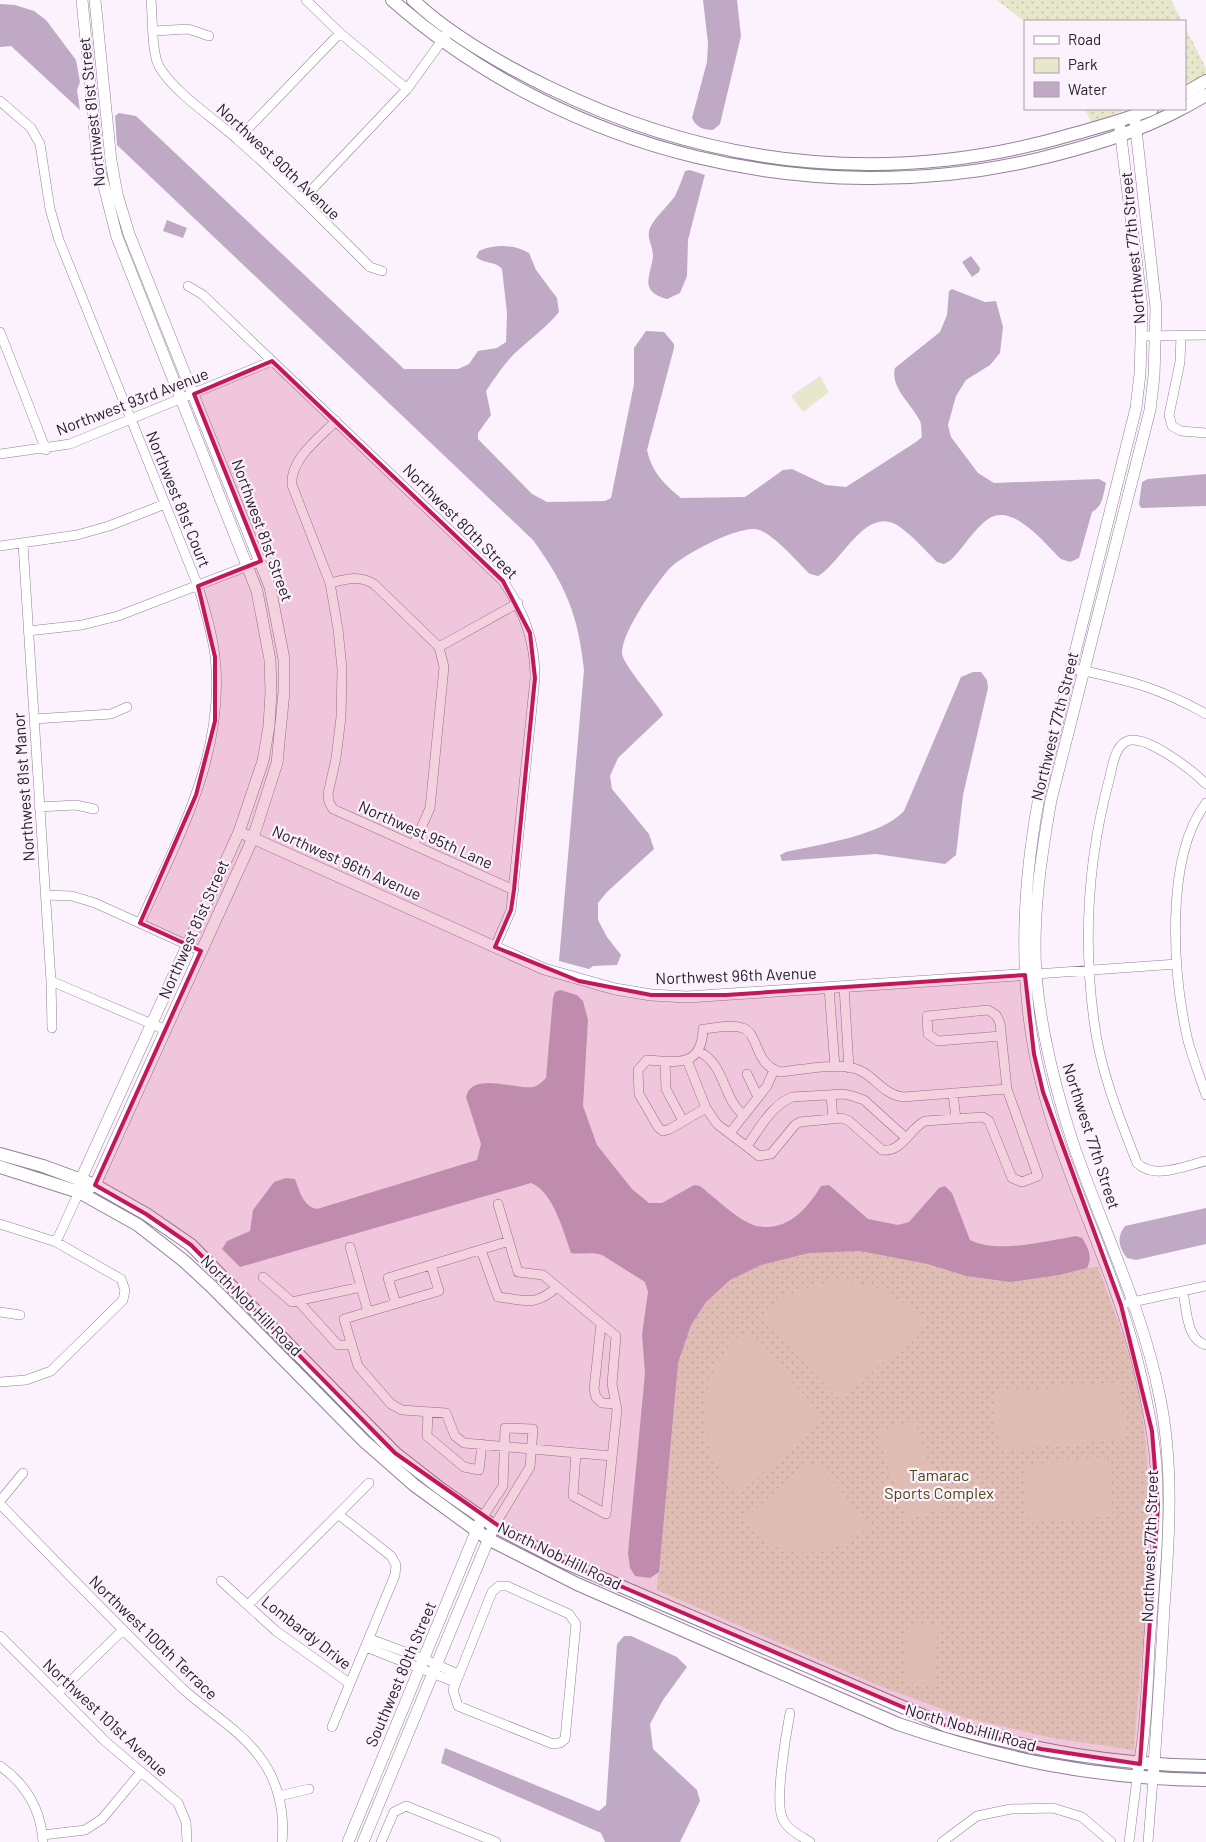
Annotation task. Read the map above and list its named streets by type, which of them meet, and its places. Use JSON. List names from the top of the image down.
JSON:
{
  "streets": {
    "main road": ["North Nob Hill Road"],
    "street": [
      "Northwest 81st Street",
      "Northwest 90th Avenue",
      "Northwest 77th Street",
      "Northwest 93rd Avenue",
      "Northwest 81st Court",
      "Northwest 80th Street",
      "Northwest 81st Manor",
      "Northwest 95th Lane",
      "Northwest 96th Avenue",
      "Lombardy Drive",
      "Northwest 100th Terrace",
      "Southwest 80th Street",
      "Northwest 101st Avenue"
    ]
  },
  "crossings": [
    ["Northwest 81st Street", "Northwest 93rd Avenue"],
    ["Northwest 81st Street", "Northwest 96th Avenue"],
    ["Northwest 81st Street", "North Nob Hill Road"],
    ["Northwest 77th Street", "Northwest 96th Avenue"],
    ["Northwest 77th Street", "North Nob Hill Road"],
    ["Northwest 93rd Avenue", "Northwest 81st Court"],
    ["Northwest 93rd Avenue", "Northwest 80th Street"],
    ["Northwest 80th Street", "Northwest 95th Lane"],
    ["Northwest 80th Street", "Northwest 96th Avenue"],
    ["North Nob Hill Road", "Southwest 80th Street"],
    ["Lombardy Drive", "Southwest 80th Street"]
  ],
  "parks": ["Tamarac Sports Complex"],
  "legend": ["Road", "Park", "Water"]
}
